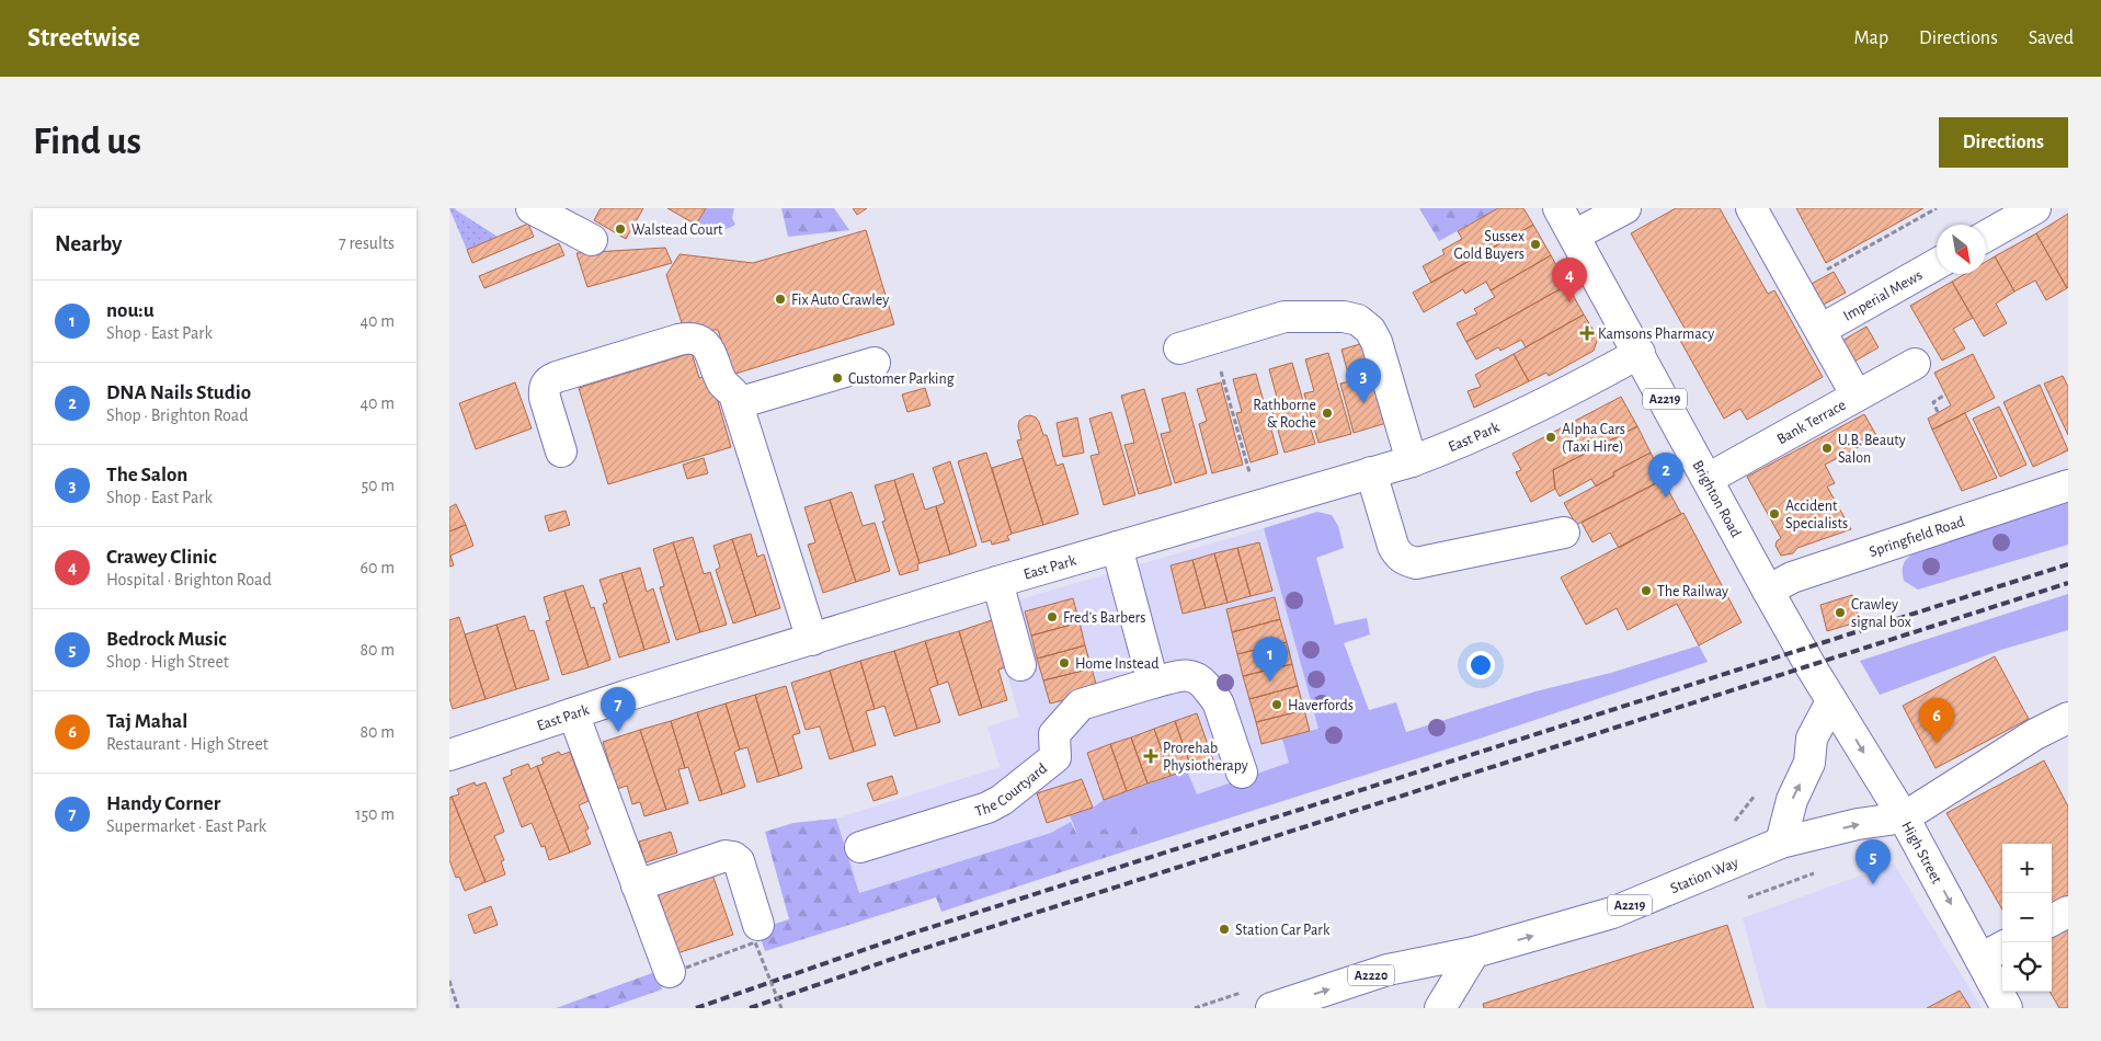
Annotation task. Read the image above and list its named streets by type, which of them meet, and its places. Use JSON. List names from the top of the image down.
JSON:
{
  "streets": {
    "main road": [
      "Imperial Mews",
      "A2219",
      "Bank Terrace",
      "East Park",
      "Brighton Road",
      "Springfield Road",
      "The Courtyard",
      "High Street",
      "Station Way",
      "A2220"
    ]
  },
  "crossings": [
    ["Bank Terrace", "Brighton Road"],
    ["East Park", "Brighton Road"],
    ["Brighton Road", "Springfield Road"],
    ["Brighton Road", "High Street"],
    ["High Street", "Station Way"]
  ],
  "one_way": ["High Street", "Station Way"],
  "places": {
    "other": [
      "Walstead Court",
      "Sussex Gold Buyers",
      "Fix Auto Crawley",
      "Customer Parking",
      "Rathborne & Roche",
      "Alpha Cars (Taxi Hire)",
      "U.B. Beauty Salon",
      "Accident Specialists",
      "The Railway",
      "Crawley signal box",
      "Fred's Barbers",
      "Home Instead",
      "Haverfords",
      "Station Car Park"
    ],
    "health": ["Kamsons Pharmacy", "Prorehab Physiotherapy"]
  },
  "north": "bottom right",
  "page": {
    "header": "Streetwise",
    "nav": ["Map", "Directions", "Saved"],
    "buttons": "Directions",
    "title": "Find us",
    "heading": ["Nearby", "7 results"],
    "pins": [
      "4",
      "3",
      "2",
      "1",
      "7",
      "6",
      "5"
    ],
    "list": [
      {
        "mark": "1",
        "name": "nou:u",
        "note": "Shop · East Park",
        "value": "40 m"
      },
      {
        "mark": "2",
        "name": "DNA Nails Studio",
        "note": "Shop · Brighton Road",
        "value": "40 m"
      },
      {
        "mark": "3",
        "name": "The Salon",
        "note": "Shop · East Park",
        "value": "50 m"
      },
      {
        "mark": "4",
        "name": "Crawey Clinic",
        "note": "Hospital · Brighton Road",
        "value": "60 m"
      },
      {
        "mark": "5",
        "name": "Bedrock Music",
        "note": "Shop · High Street",
        "value": "80 m"
      },
      {
        "mark": "6",
        "name": "Taj Mahal",
        "note": "Restaurant · High Street",
        "value": "80 m"
      },
      {
        "mark": "7",
        "name": "Handy Corner",
        "note": "Supermarket · East Park",
        "value": "150 m"
      }
    ],
    "map_buttons": ["+", "−"]
  }
}
